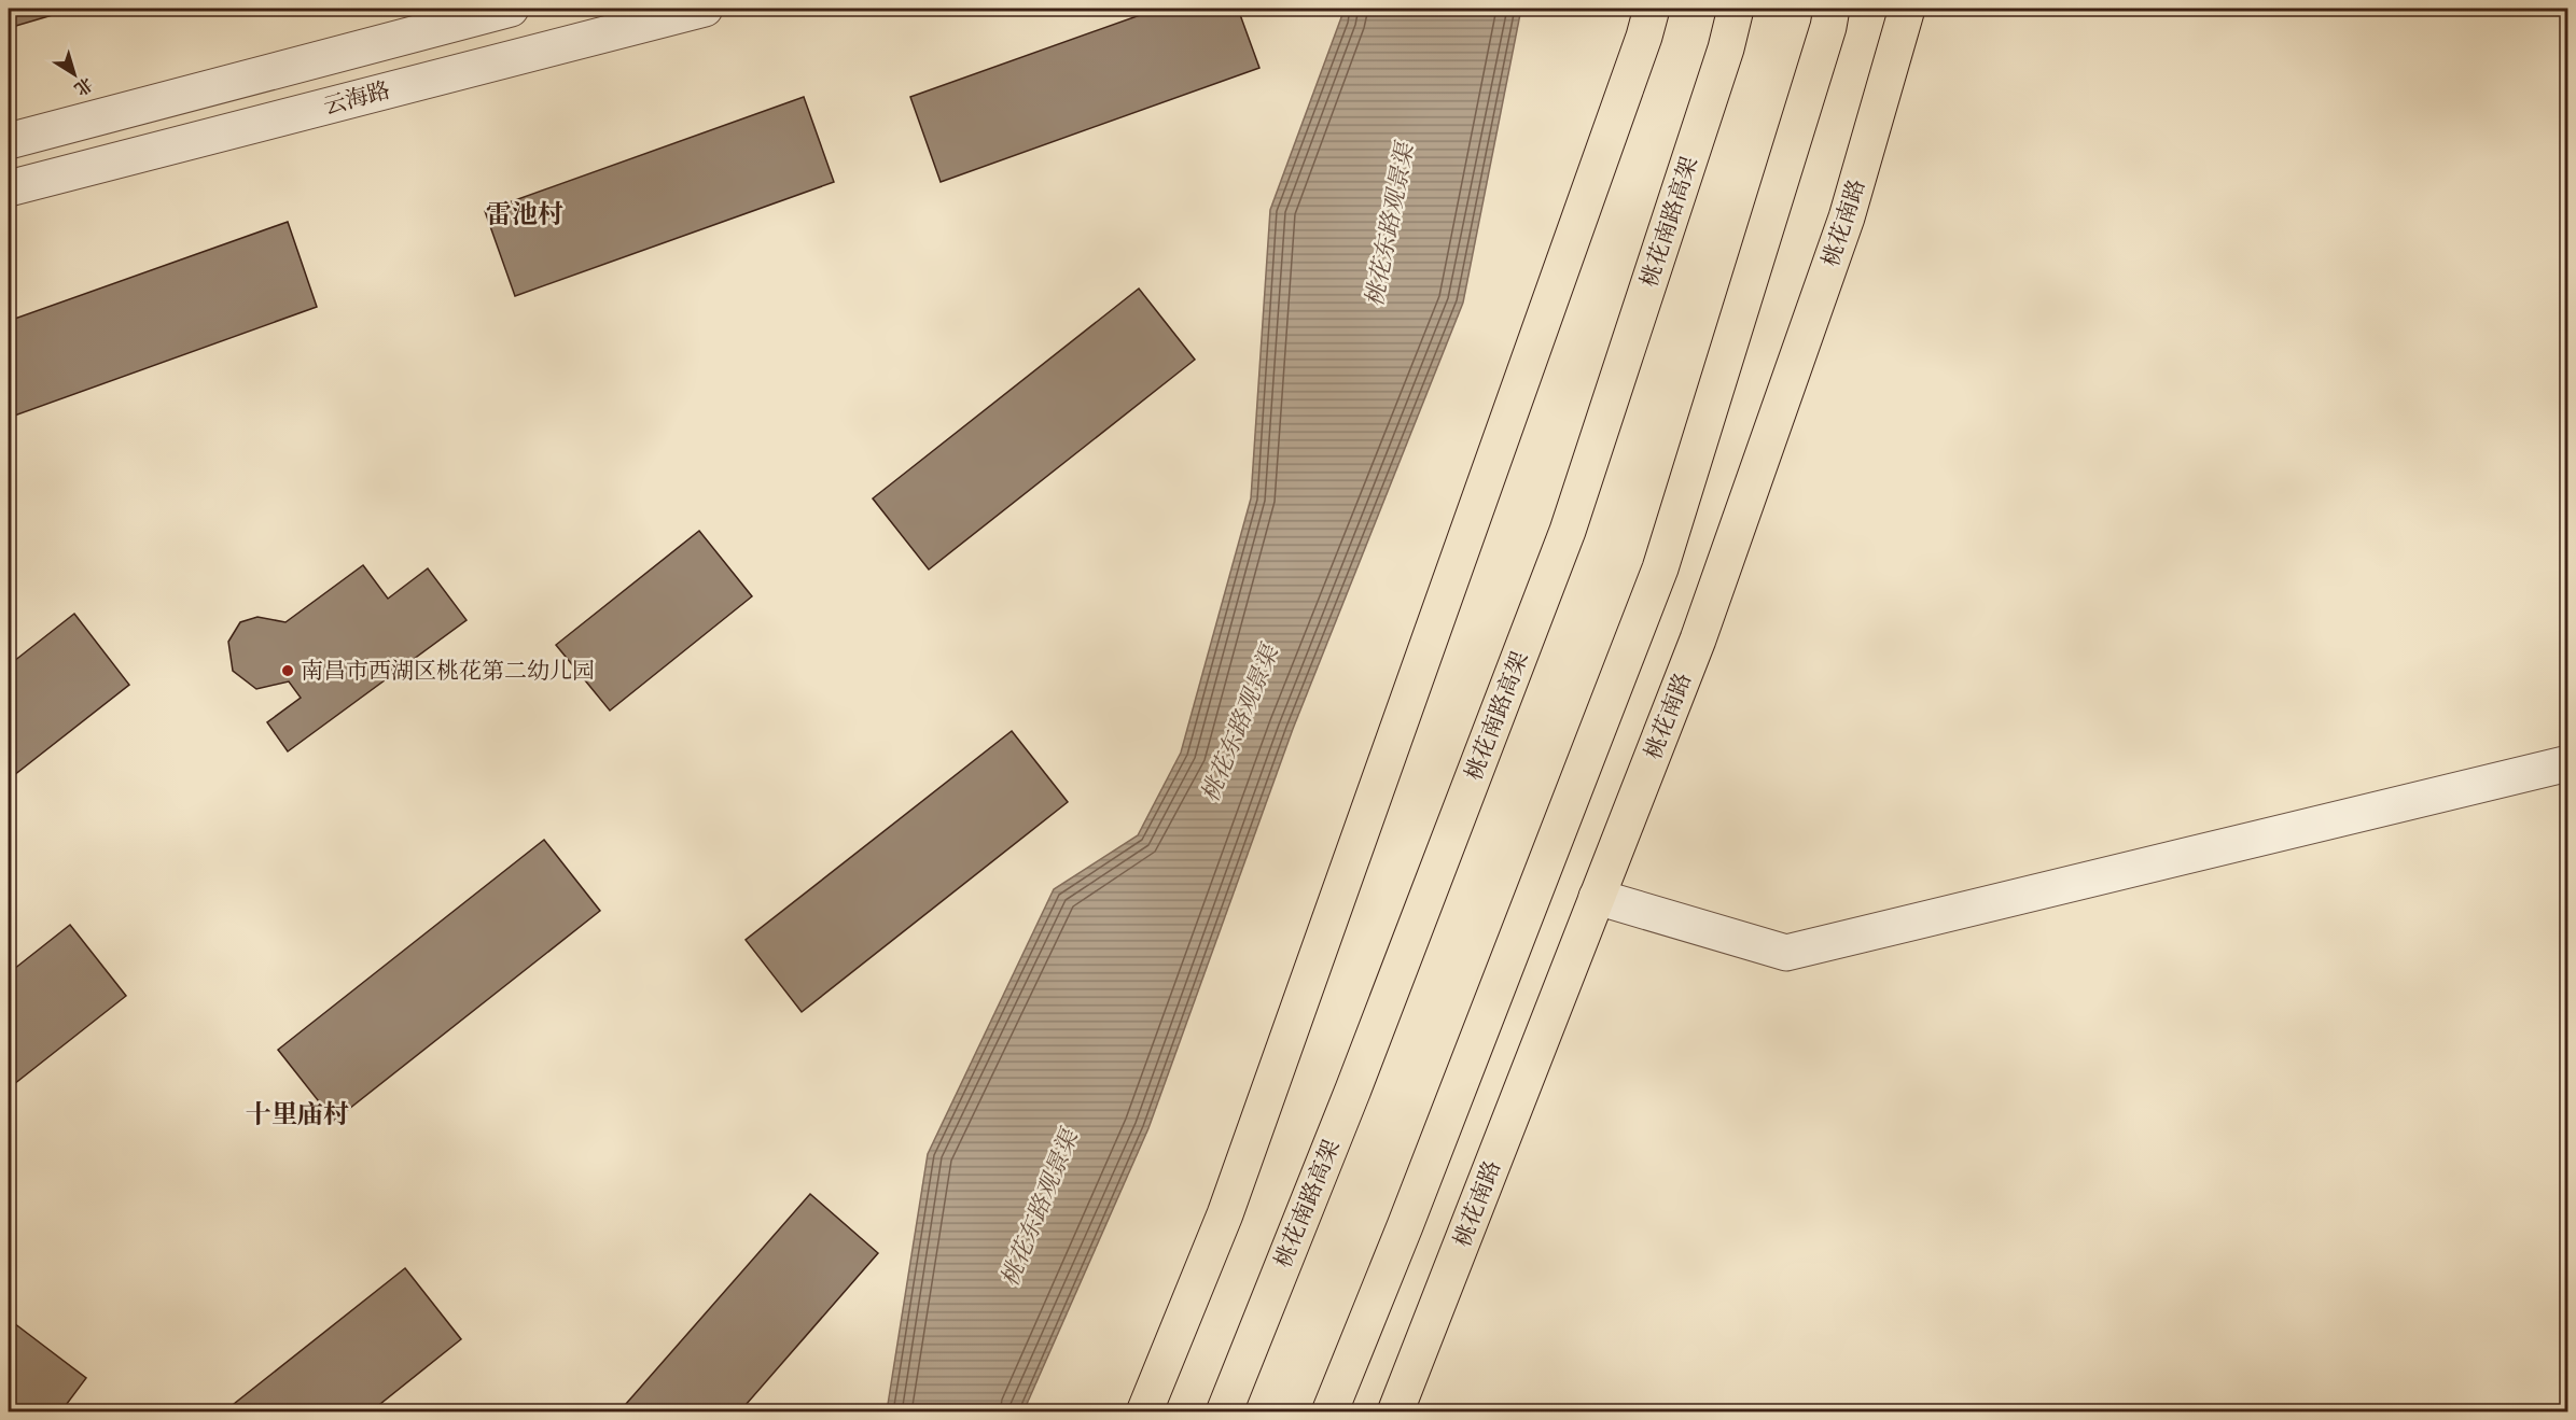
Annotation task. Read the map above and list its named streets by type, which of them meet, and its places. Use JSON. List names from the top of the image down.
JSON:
{
  "streets": {
    "main road": ["桃花南路高架", "桃花南路"],
    "street": ["云海路"]
  },
  "districts": ["雷池村", "十里庙村"],
  "water": ["桃花东路观景渠"],
  "places": ["南昌市西湖区桃花第二幼儿园"],
  "north": "bottom right"
}
